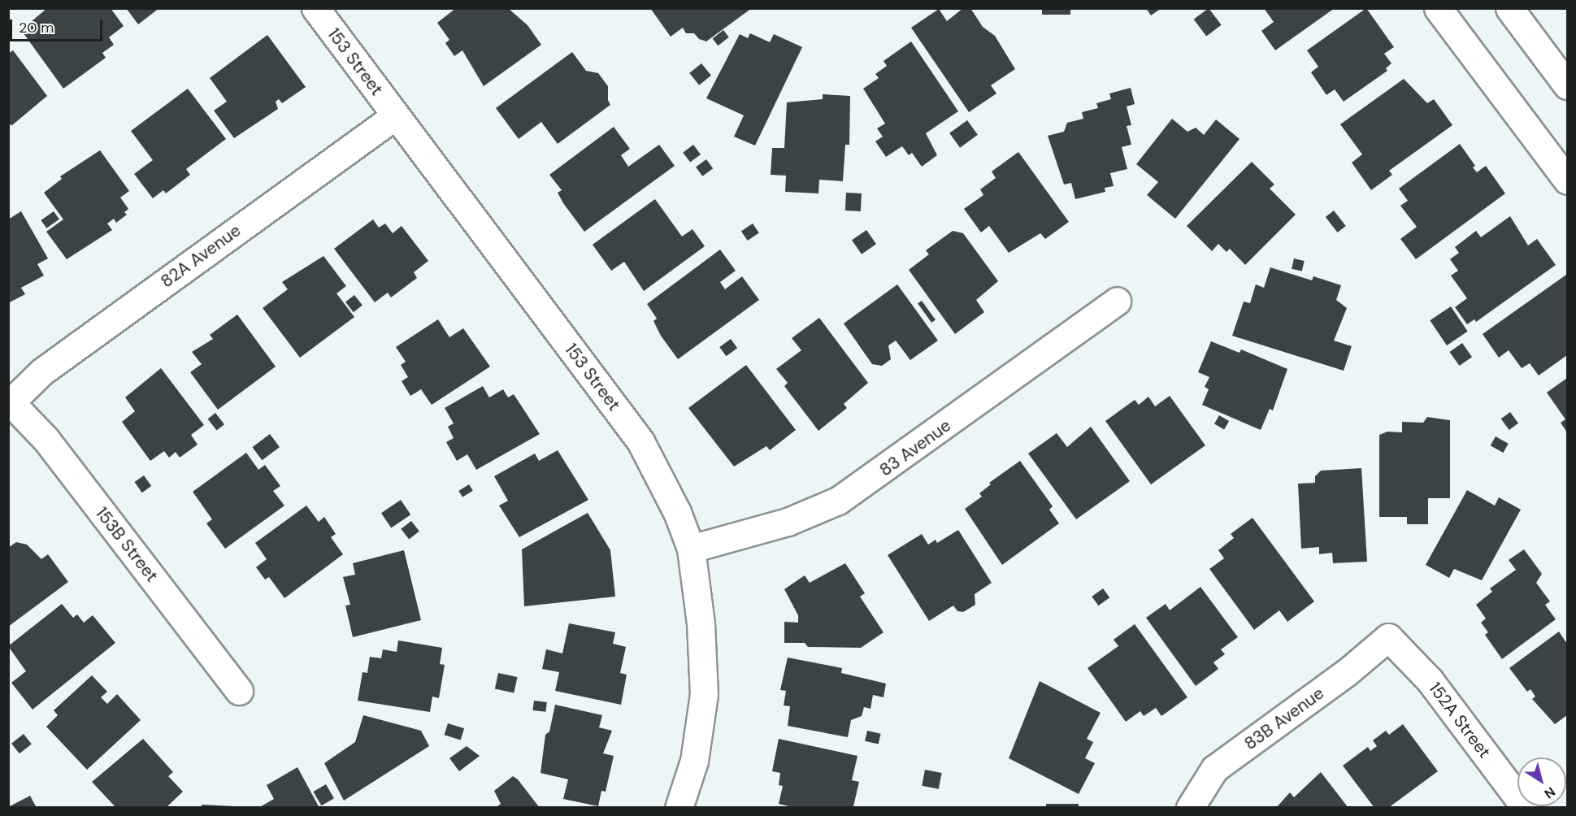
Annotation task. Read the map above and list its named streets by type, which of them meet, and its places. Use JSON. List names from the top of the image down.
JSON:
{
  "streets": {
    "street": [
      "153 Street",
      "82A Avenue",
      "83 Avenue",
      "153B Street",
      "83B Avenue",
      "152A Street"
    ]
  },
  "crossings": [
    ["153 Street", "82A Avenue"],
    ["153 Street", "83 Avenue"],
    ["82A Avenue", "153B Street"],
    ["83B Avenue", "152A Street"]
  ],
  "scale_bar": "20 m",
  "north": "bottom right"
}
